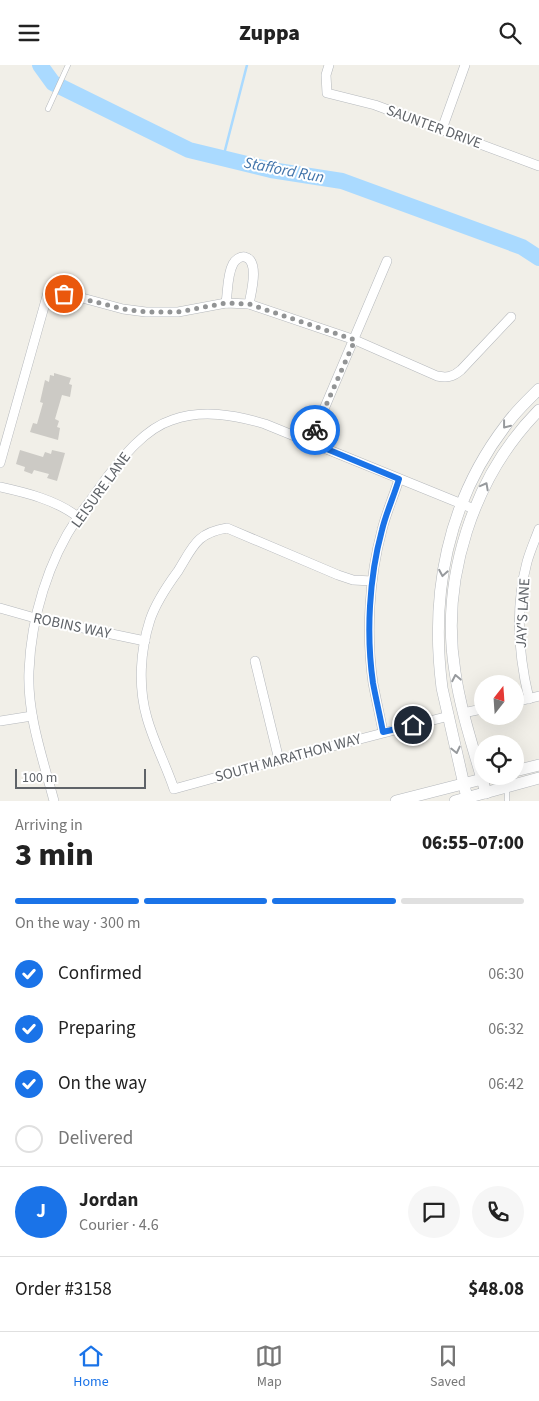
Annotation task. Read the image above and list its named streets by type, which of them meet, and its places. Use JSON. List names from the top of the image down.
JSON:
{
  "streets": {
    "street": [
      "SAUNTER DRIVE",
      "LEISURE LANE",
      "JAY'S LANE",
      "ROBINS WAY",
      "SOUTH MARATHON WAY"
    ]
  },
  "crossings": [
    ["LEISURE LANE", "ROBINS WAY"],
    ["ROBINS WAY", "SOUTH MARATHON WAY"]
  ],
  "water": ["Stafford Run"],
  "scale_bar": "100 m",
  "north": "top",
  "page": {
    "header": "Zuppa",
    "scale": "100 m",
    "heading": ["3 min", "Arriving in", "06:55–07:00"],
    "panel": [
      "Jordan",
      "Courier · 4.6",
      "Order #3158",
      "$48.08"
    ],
    "bar": "On the way · 300 m",
    "list": [
      ["Confirmed", "06:30"],
      ["Preparing", "06:32"],
      ["On the way", "06:42"],
      "Delivered"
    ],
    "round": "J",
    "tabs": ["Home", "Map", "Saved"]
  }
}
